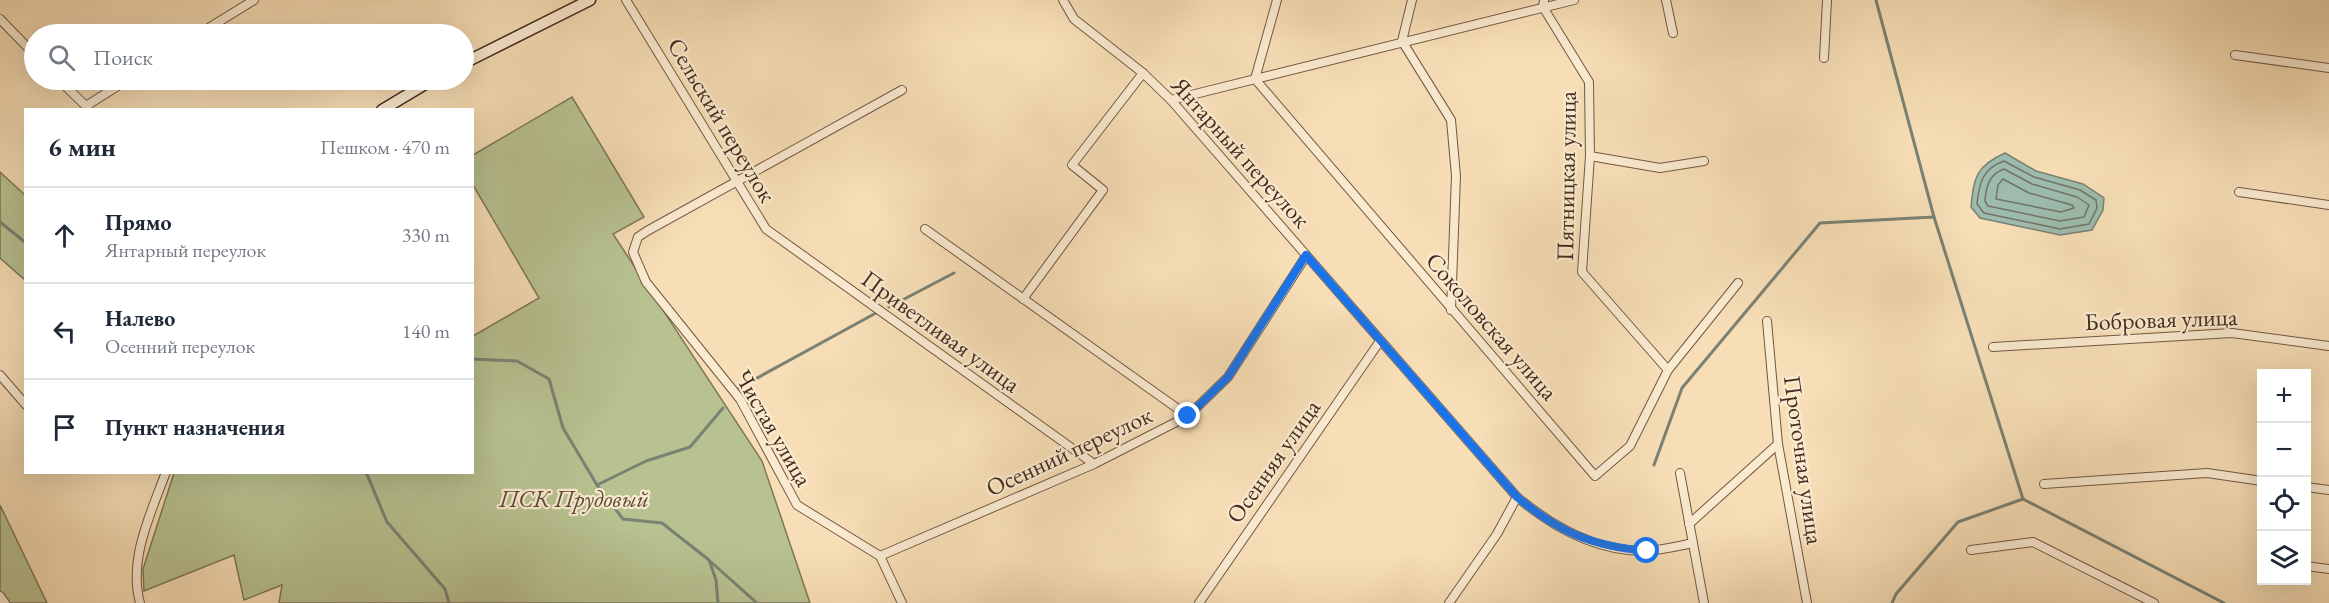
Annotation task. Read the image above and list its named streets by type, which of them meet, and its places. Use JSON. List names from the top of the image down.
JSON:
{
  "streets": {
    "street": [
      "Сельский переулок",
      "Янтарный переулок",
      "Пятницкая улица",
      "Бобровая улица",
      "Соколовская улица",
      "Приветливая улица",
      "Чистая улица",
      "Осенний переулок",
      "Проточная улица",
      "Осенняя улица"
    ]
  },
  "crossings": [
    ["Сельский переулок", "Приветливая улица"],
    ["Сельский переулок", "Чистая улица"],
    ["Янтарный переулок", "Осенний переулок"],
    ["Янтарный переулок", "Осенняя улица"],
    ["Пятницкая улица", "Соколовская улица"],
    ["Приветливая улица", "Осенний переулок"],
    ["Чистая улица", "Осенний переулок"]
  ],
  "parks": ["ПСК Прудовый"],
  "page": {
    "search": "Поиск",
    "heading": ["6 мин", "Пешком · 470 m"],
    "list": [
      ["Прямо", "Янтарный переулок", "330 m"],
      ["Налево", "Осенний переулок", "140 m"],
      "Пункт назначения"
    ],
    "map_buttons": ["+", "−"]
  }
}
